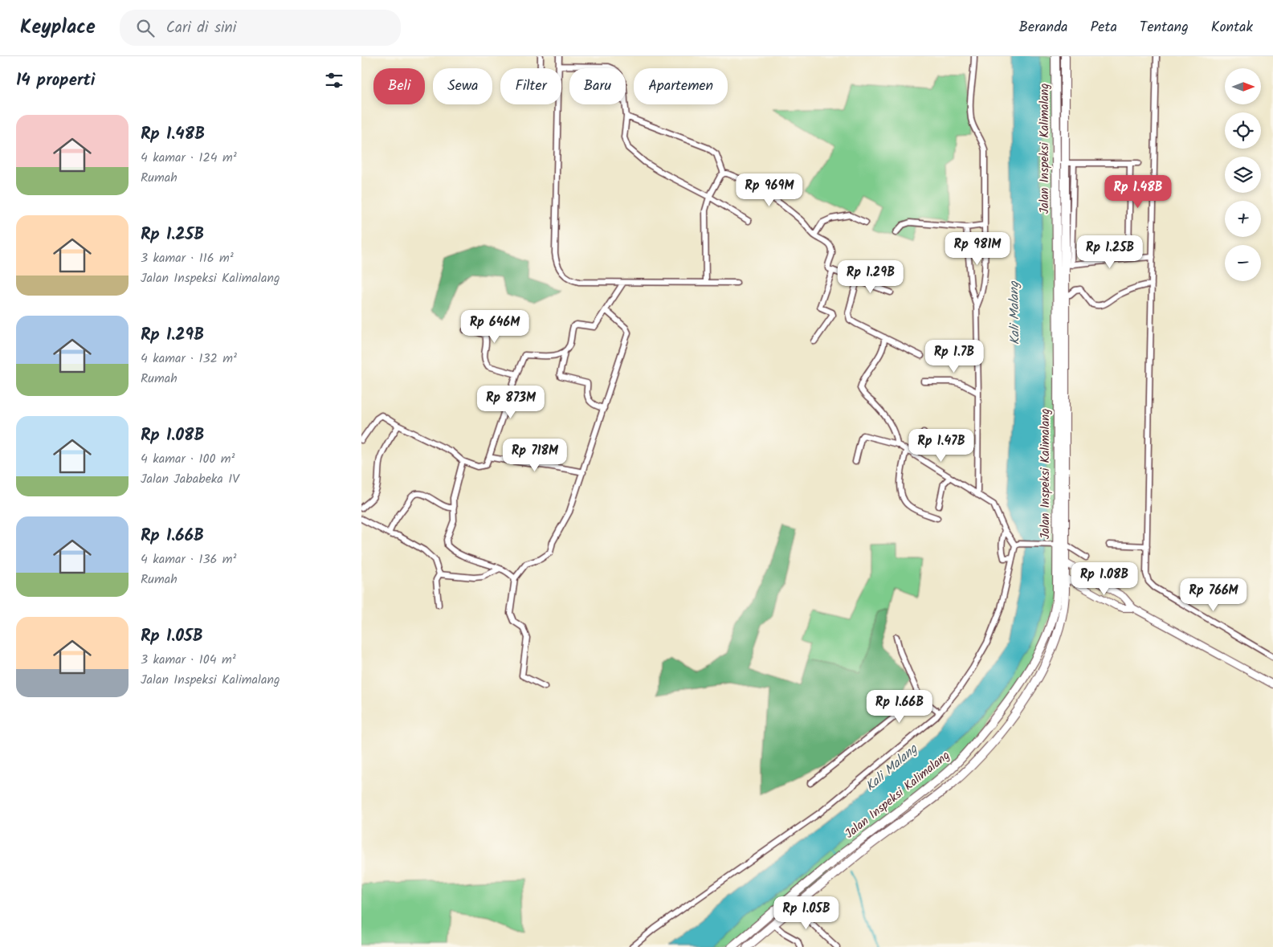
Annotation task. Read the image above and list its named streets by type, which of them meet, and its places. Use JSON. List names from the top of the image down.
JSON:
{
  "streets": {
    "main road": ["Jalan Inspeksi Kalimalang"]
  },
  "water": ["Kali Malang"],
  "north": "right",
  "page": {
    "header": "Keyplace",
    "search": "Cari di sini",
    "nav": [
      "Beranda",
      "Peta",
      "Tentang",
      "Kontak"
    ],
    "heading": "14 properti",
    "map_buttons": ["+", "−"],
    "chip": [
      "Beli",
      "Sewa",
      "Filter",
      "Baru",
      "Apartemen"
    ],
    "list": [
      {
        "name": "Rp 1.48B",
        "note": "4 kamar · 124 m² · Rumah"
      },
      {
        "name": "Rp 1.25B",
        "note": "3 kamar · 116 m² · Jalan Inspeksi Kalimalang"
      },
      {
        "name": "Rp 1.29B",
        "note": "4 kamar · 132 m² · Rumah"
      },
      {
        "name": "Rp 1.08B",
        "note": "4 kamar · 100 m² · Jalan Jababeka IV"
      },
      {
        "name": "Rp 1.66B",
        "note": "4 kamar · 136 m² · Rumah"
      },
      {
        "name": "Rp 1.05B",
        "note": "3 kamar · 104 m² · Jalan Inspeksi Kalimalang"
      }
    ],
    "price": [
      "Rp 969M",
      "Rp 1.48B",
      "Rp 981M",
      "Rp 1.25B",
      "Rp 1.29B",
      "Rp 646M",
      "Rp 1.7B",
      "Rp 873M",
      "Rp 1.47B",
      "Rp 718M",
      "Rp 1.08B",
      "Rp 766M",
      "Rp 1.66B",
      "Rp 1.05B"
    ]
  }
}
